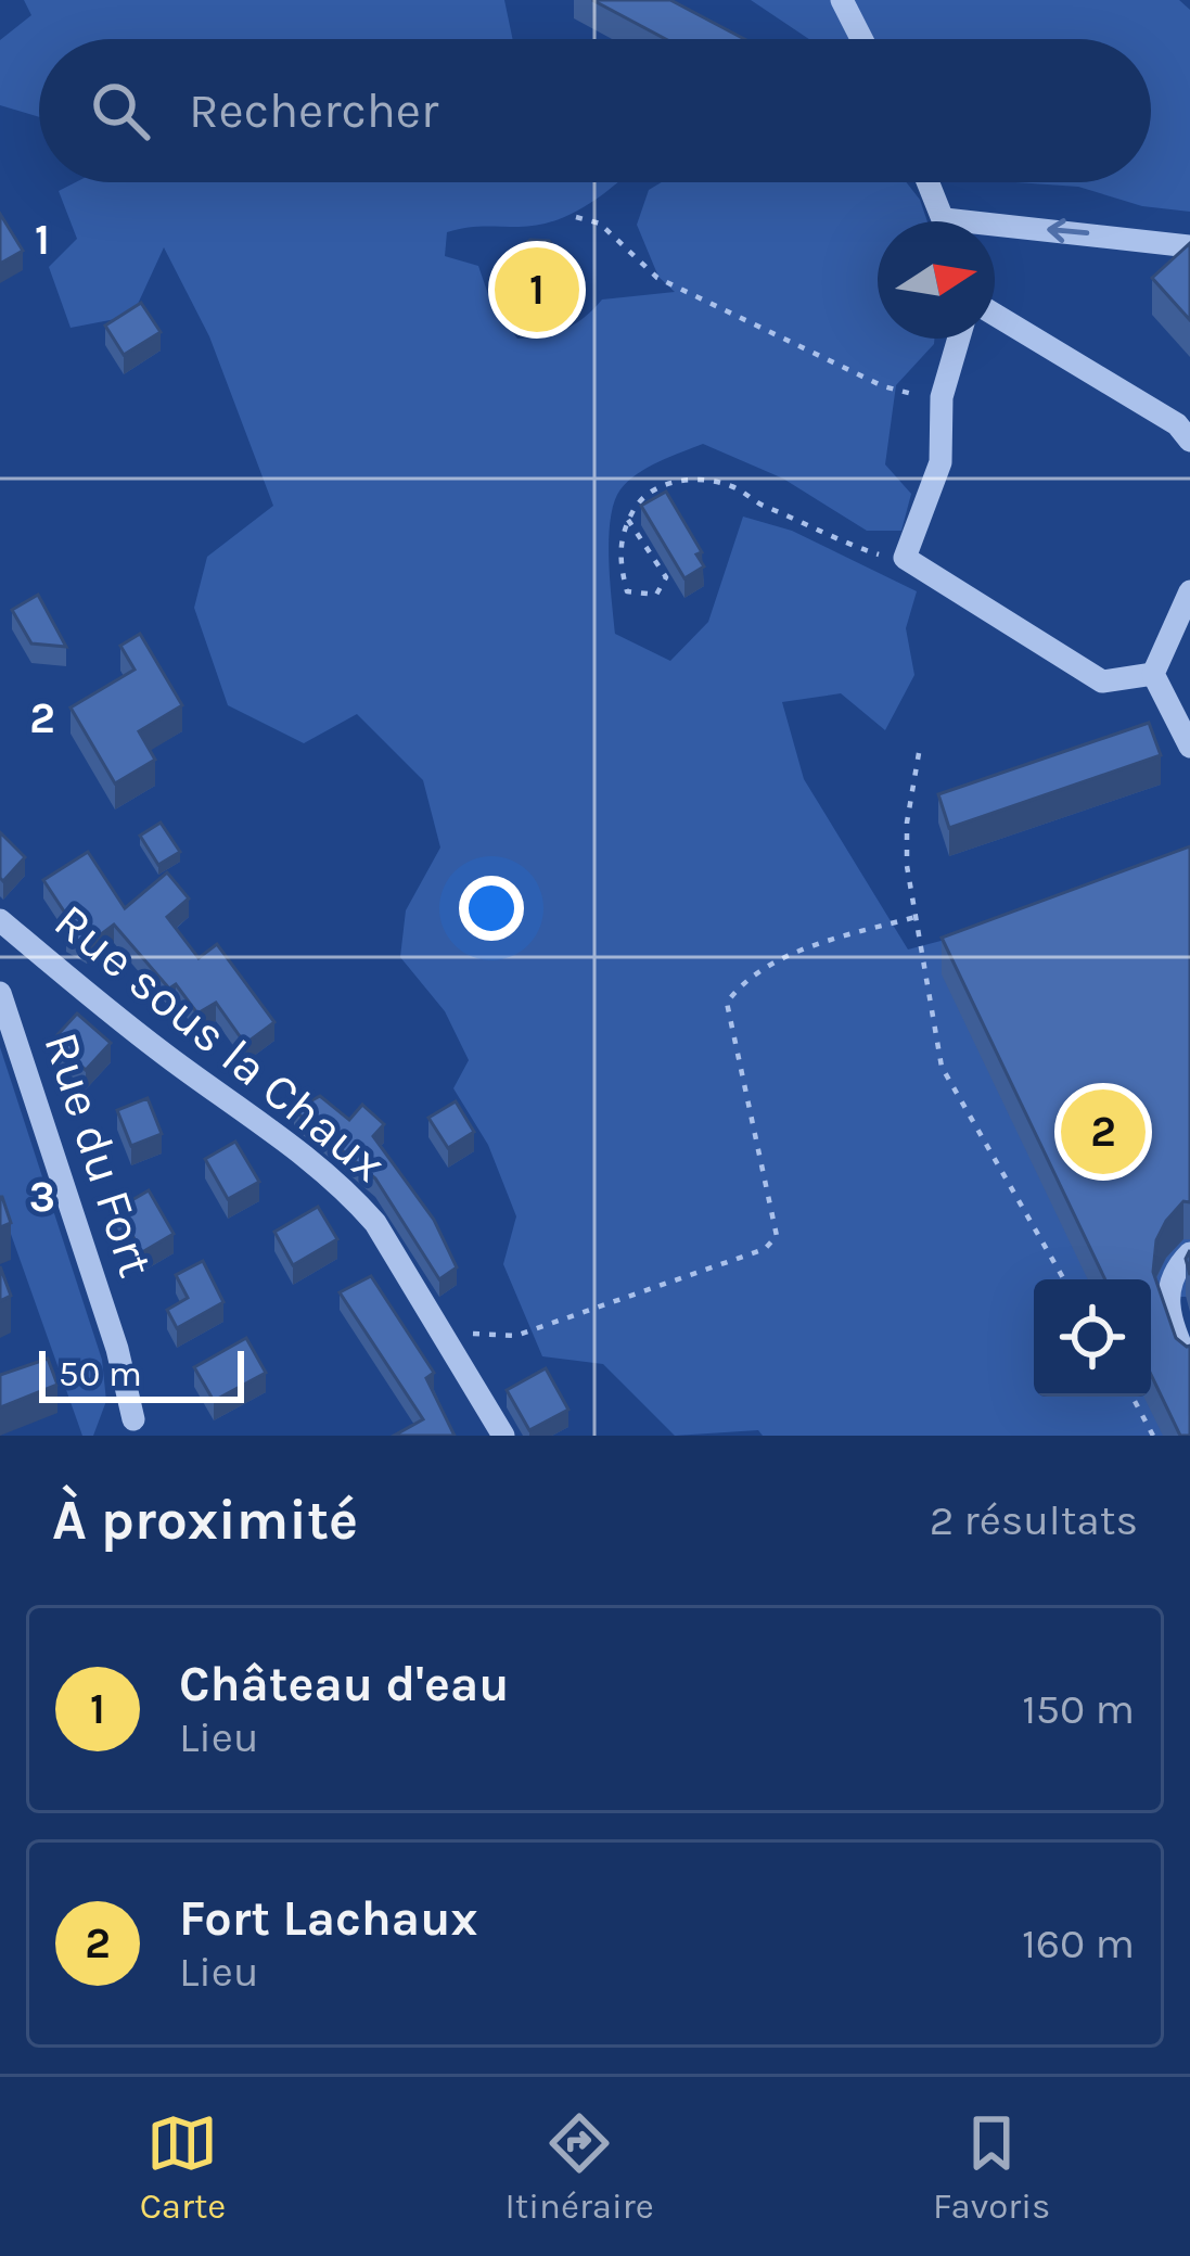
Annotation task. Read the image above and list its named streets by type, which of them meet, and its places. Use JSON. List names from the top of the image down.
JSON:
{
  "streets": {
    "street": ["Rue sous la Chaux", "Rue du Fort"]
  },
  "scale_bar": "50 m",
  "north": "right",
  "page": {
    "search": "Rechercher",
    "pins": ["1", "2"],
    "scale": "50 m",
    "heading": ["À proximité", "2 résultats"],
    "list": [
      {
        "mark": "1",
        "name": "Château d'eau",
        "note": "Lieu",
        "value": "150 m"
      },
      {
        "mark": "2",
        "name": "Fort Lachaux",
        "note": "Lieu",
        "value": "160 m"
      }
    ],
    "nav": ["Carte", "Itinéraire", "Favoris"]
  },
  "grid": {
    "rows": ["1", "2", "3"]
  }
}
